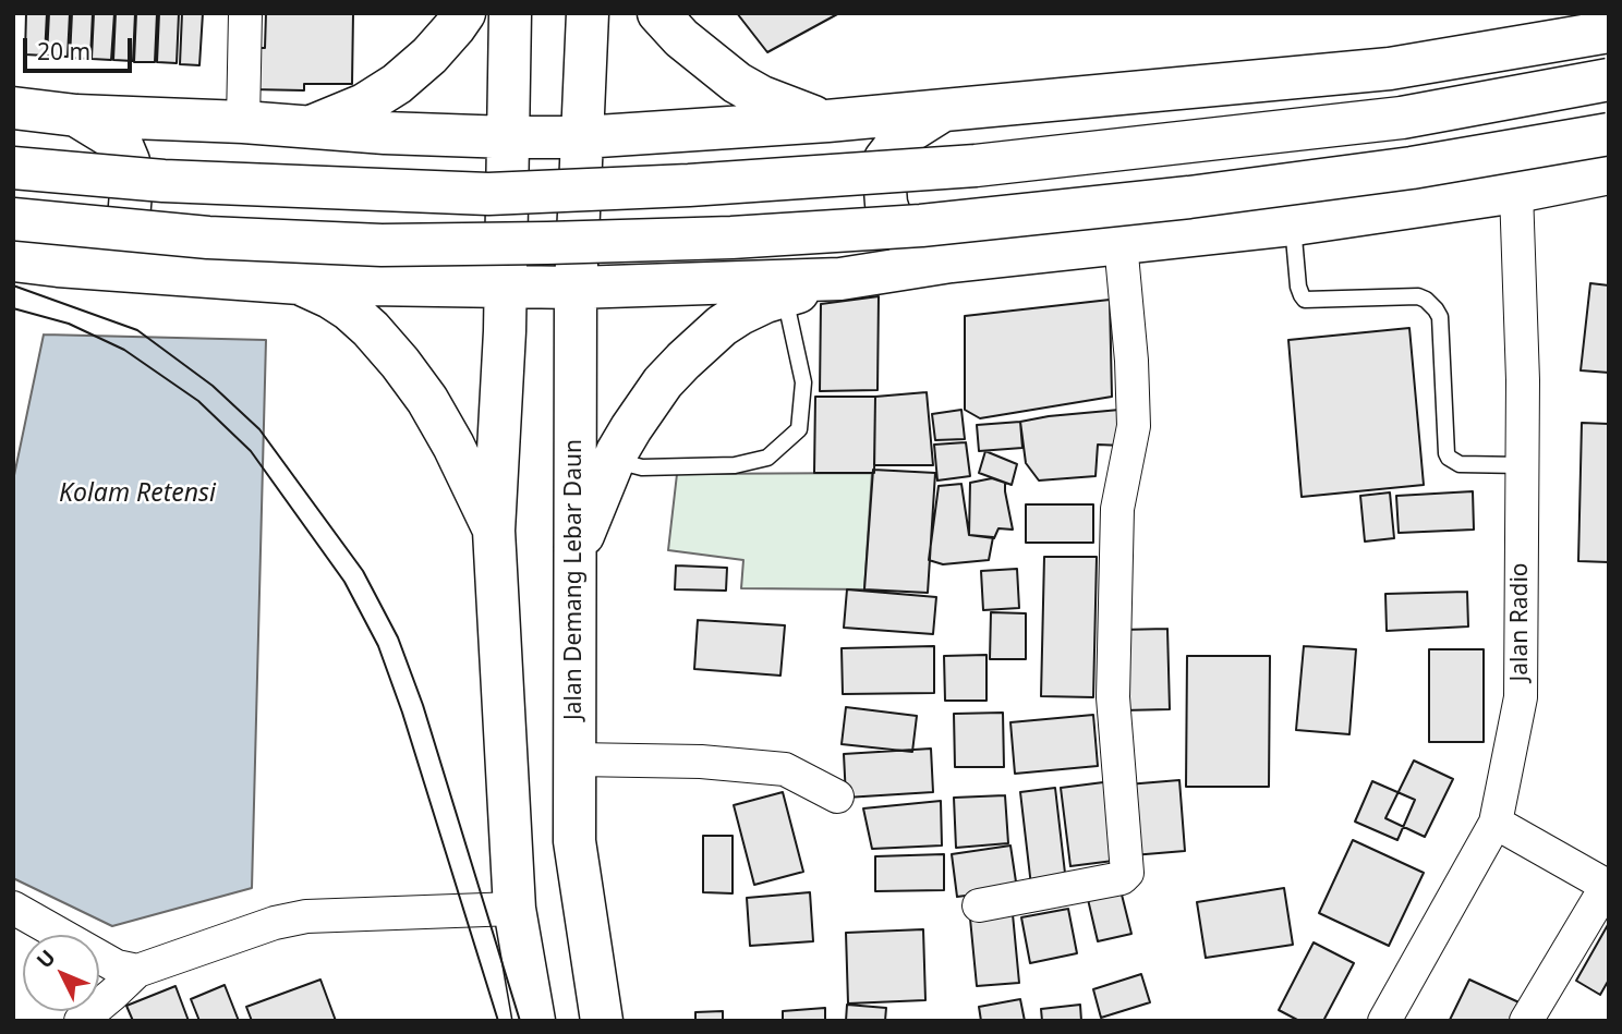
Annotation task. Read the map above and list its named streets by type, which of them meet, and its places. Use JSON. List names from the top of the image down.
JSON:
{
  "streets": {
    "highway": ["Jalan Demang Lebar Daun"],
    "street": ["Jalan Radio"]
  },
  "water": ["Kolam Retensi"],
  "scale_bar": "20 m",
  "north": "top left"
}
